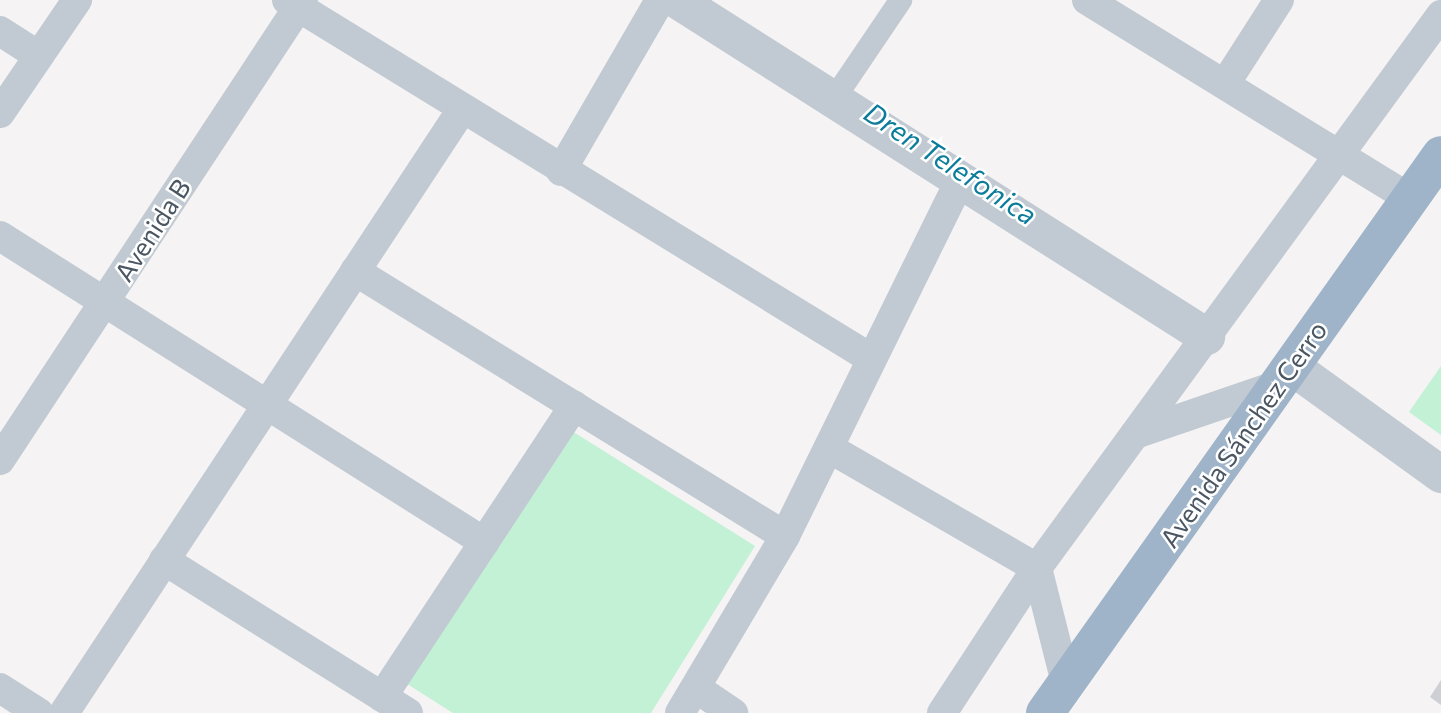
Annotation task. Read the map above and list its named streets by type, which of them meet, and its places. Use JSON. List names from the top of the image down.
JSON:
{
  "streets": {
    "highway": ["Avenida Sánchez Cerro"],
    "street": ["Avenida B"]
  },
  "water": ["Dren Telefonica"]
}
